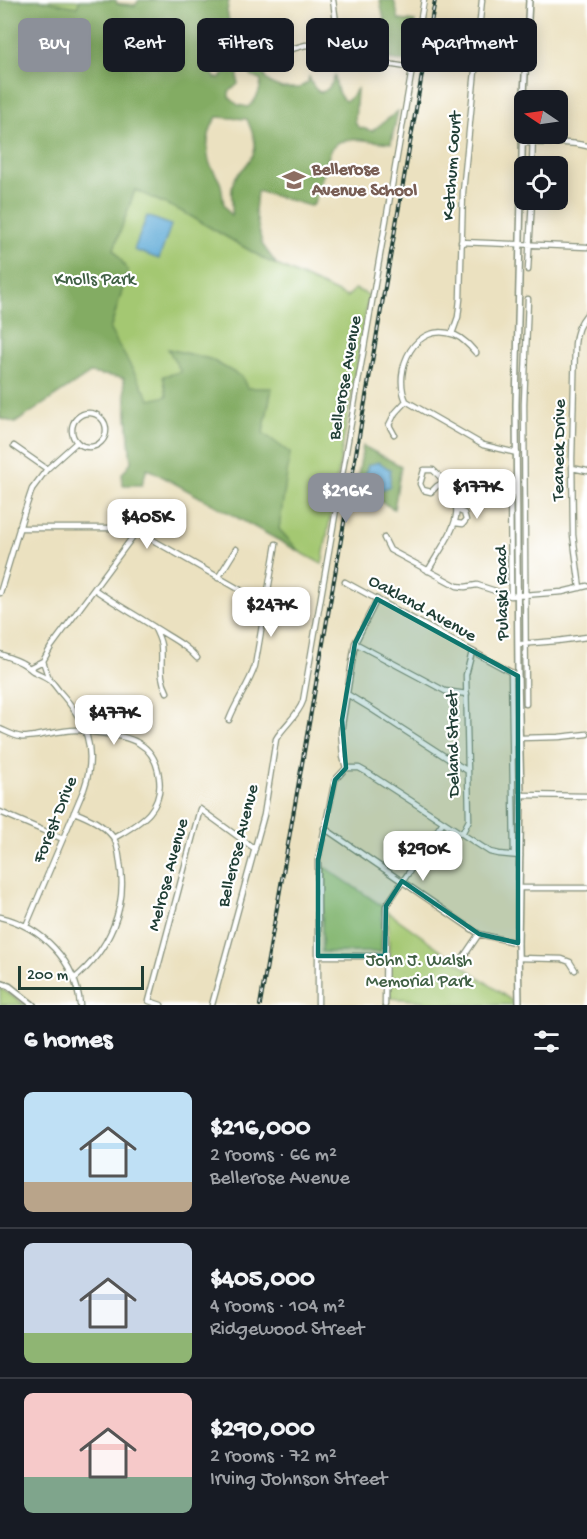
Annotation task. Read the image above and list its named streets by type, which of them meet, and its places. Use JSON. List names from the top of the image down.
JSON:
{
  "streets": {
    "main road": ["Pulaski Road"],
    "street": [
      "Ketchum Court",
      "Bellerose Avenue",
      "Teaneck Drive",
      "Oakland Avenue",
      "Deland Street",
      "Forest Drive",
      "Melrose Avenue"
    ]
  },
  "crossings": [
    ["Bellerose Avenue", "Melrose Avenue"],
    ["Pulaski Road", "Oakland Avenue"],
    ["Oakland Avenue", "Deland Street"]
  ],
  "parks": ["Knolls Park", "John J. Walsh Memorial Park"],
  "places": {
    "school or university": ["Bellerose Avenue School"]
  },
  "scale_bar": "200 m",
  "north": "left",
  "page": {
    "chip": [
      "Buy",
      "Rent",
      "Filters",
      "New",
      "Apartment"
    ],
    "price": [
      "$177K",
      "$216K",
      "$405K",
      "$247K",
      "$477K",
      "$290K"
    ],
    "scale": "200 m",
    "heading": "6 homes",
    "list": [
      {
        "name": "$216,000",
        "note": "2 rooms · 66 m² · Bellerose Avenue"
      },
      {
        "name": "$405,000",
        "note": "4 rooms · 104 m² · Ridgewood Street"
      },
      {
        "name": "$290,000",
        "note": "2 rooms · 72 m² · Irving Johnson Street"
      }
    ]
  }
}
